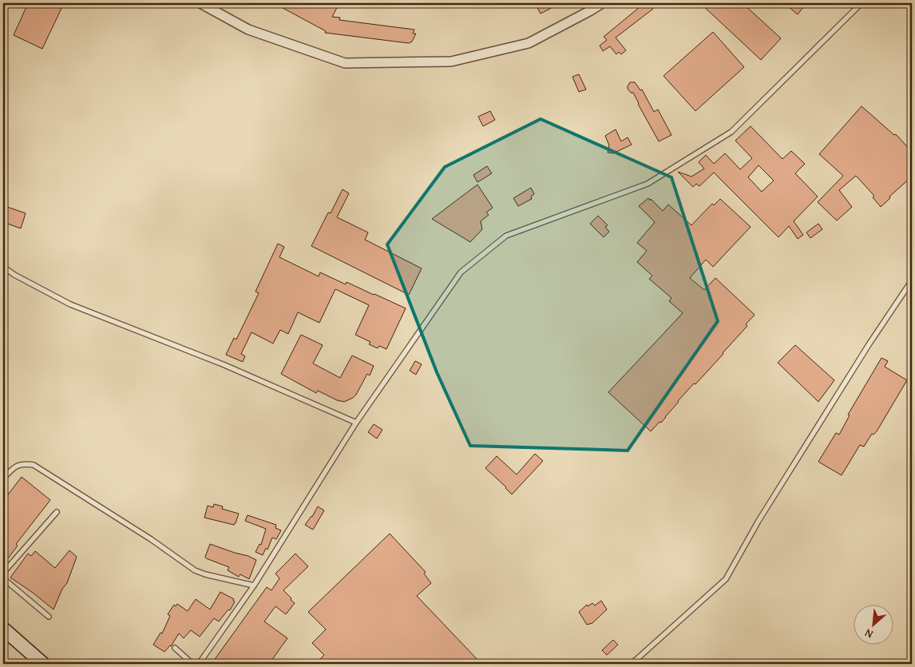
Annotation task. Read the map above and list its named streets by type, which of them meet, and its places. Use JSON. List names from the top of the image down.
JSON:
{
  "north": "bottom left"
}
